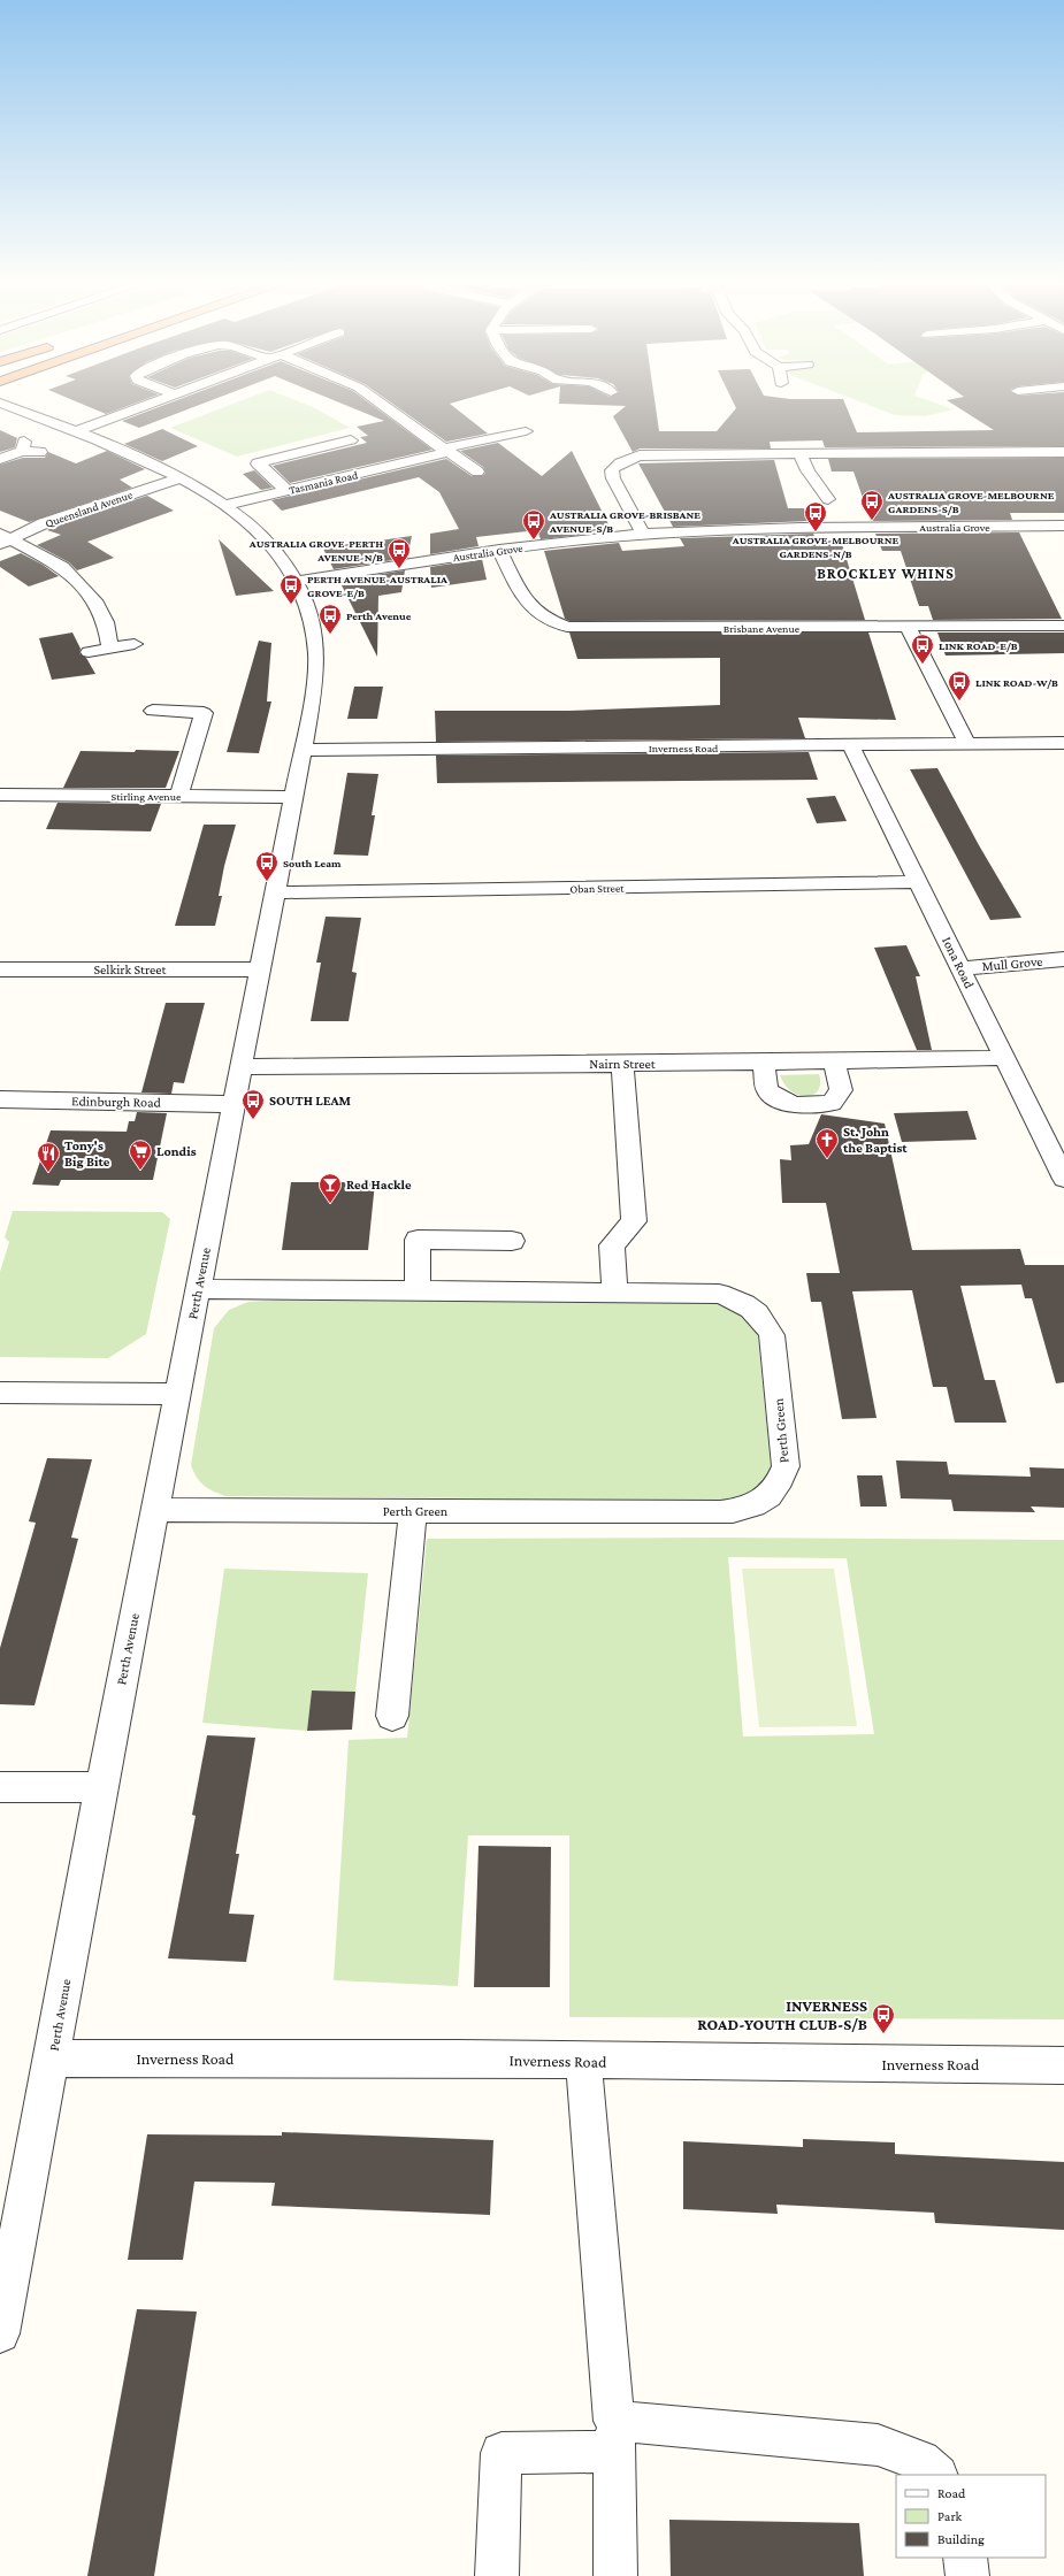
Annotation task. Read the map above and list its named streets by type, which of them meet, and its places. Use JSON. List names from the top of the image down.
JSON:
{
  "streets": {
    "street": [
      "Tasmania Road",
      "Queensland Avenue",
      "Australia Grove",
      "Brisbane Avenue",
      "Inverness Road",
      "Stirling Avenue",
      "Oban Street",
      "Iona Road",
      "Mull Grove",
      "Selkirk Street",
      "Nairn Street",
      "Edinburgh Road",
      "Perth Avenue",
      "Perth Green"
    ]
  },
  "crossings": [
    ["Tasmania Road", "Perth Avenue"],
    ["Queensland Avenue", "Perth Avenue"],
    ["Australia Grove", "Brisbane Avenue"],
    ["Australia Grove", "Perth Avenue"],
    ["Inverness Road", "Iona Road"],
    ["Inverness Road", "Perth Avenue"],
    ["Stirling Avenue", "Perth Avenue"],
    ["Oban Street", "Iona Road"],
    ["Oban Street", "Perth Avenue"],
    ["Iona Road", "Mull Grove"],
    ["Iona Road", "Nairn Street"],
    ["Selkirk Street", "Perth Avenue"],
    ["Nairn Street", "Perth Avenue"],
    ["Edinburgh Road", "Perth Avenue"],
    ["Perth Avenue", "Perth Green"]
  ],
  "districts": ["BROCKLEY WHINS"],
  "places": {
    "bus stop": [
      "AUSTRALIA GROVE-MELBOURNE GARDENS-S/B",
      "AUSTRALIA GROVE-MELBOURNE GARDENS-N/B",
      "AUSTRALIA GROVE-BRISBANE AVENUE-S/B",
      "AUSTRALIA GROVE-PERTH AVENUE-N/B",
      "PERTH AVENUE-AUSTRALIA GROVE-E/B",
      "Perth Avenue",
      "LINK ROAD-E/B",
      "LINK ROAD-W/B",
      "South Leam",
      "SOUTH LEAM",
      "INVERNESS ROAD-YOUTH CLUB-S/B"
    ],
    "church": ["St. John the Baptist"],
    "supermarket": ["Londis"],
    "restaurant": ["Tony's Big Bite"],
    "bar": ["Red Hackle"]
  },
  "legend": ["Road", "Park", "Building"]
}
